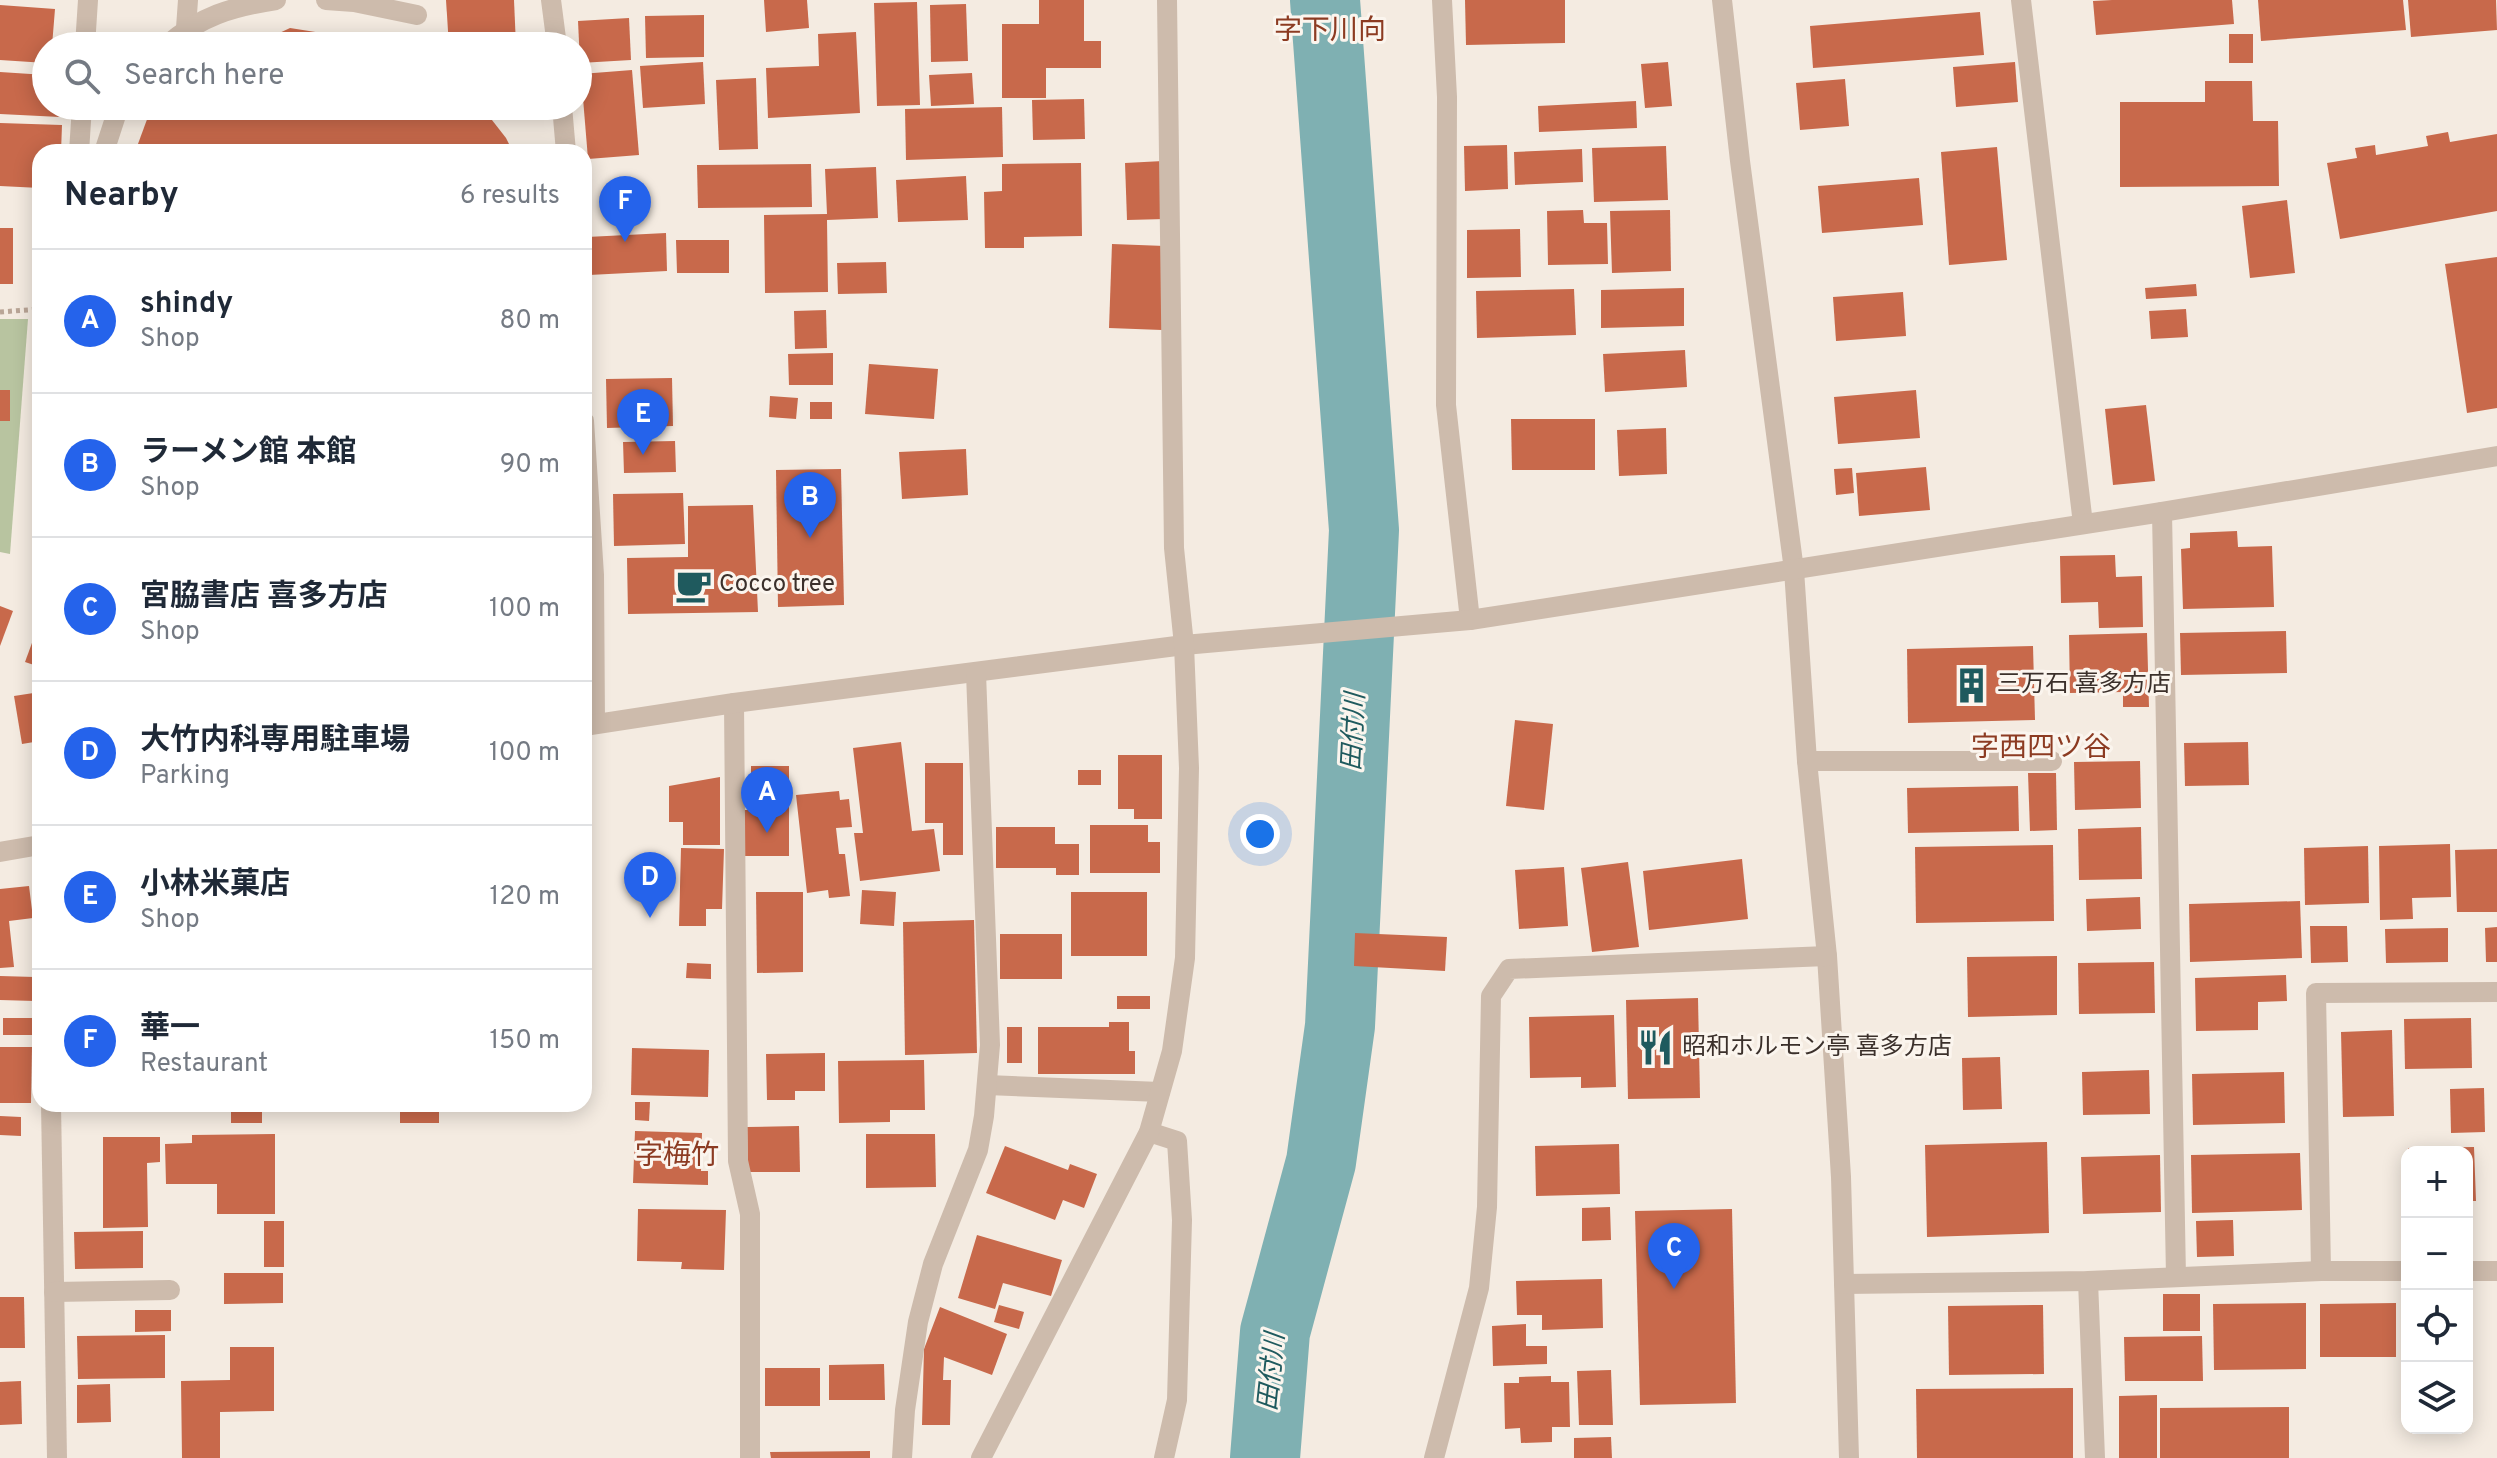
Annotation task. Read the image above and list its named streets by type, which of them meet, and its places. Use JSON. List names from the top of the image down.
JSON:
{
  "districts": ["字下川向", "字西四ツ谷", "字梅竹"],
  "water": ["田付川"],
  "places": {
    "cafe": ["Cocco tree"],
    "building": ["三万石 喜多方店"],
    "restaurant": ["昭和ホルモン亭 喜多方店"]
  },
  "page": {
    "search": "Search here",
    "heading": ["Nearby", "6 results"],
    "pins": [
      "F",
      "E",
      "B",
      "A",
      "D",
      "C"
    ],
    "list": [
      {
        "mark": "A",
        "name": "shindy",
        "note": "Shop",
        "value": "80 m"
      },
      {
        "mark": "B",
        "name": "ラーメン館 本館",
        "note": "Shop",
        "value": "90 m"
      },
      {
        "mark": "C",
        "name": "宮脇書店 喜多方店",
        "note": "Shop",
        "value": "100 m"
      },
      {
        "mark": "D",
        "name": "大竹内科専用駐車場",
        "note": "Parking",
        "value": "100 m"
      },
      {
        "mark": "E",
        "name": "小林米菓店",
        "note": "Shop",
        "value": "120 m"
      },
      {
        "mark": "F",
        "name": "華一",
        "note": "Restaurant",
        "value": "150 m"
      }
    ],
    "map_buttons": ["+", "−"]
  }
}
